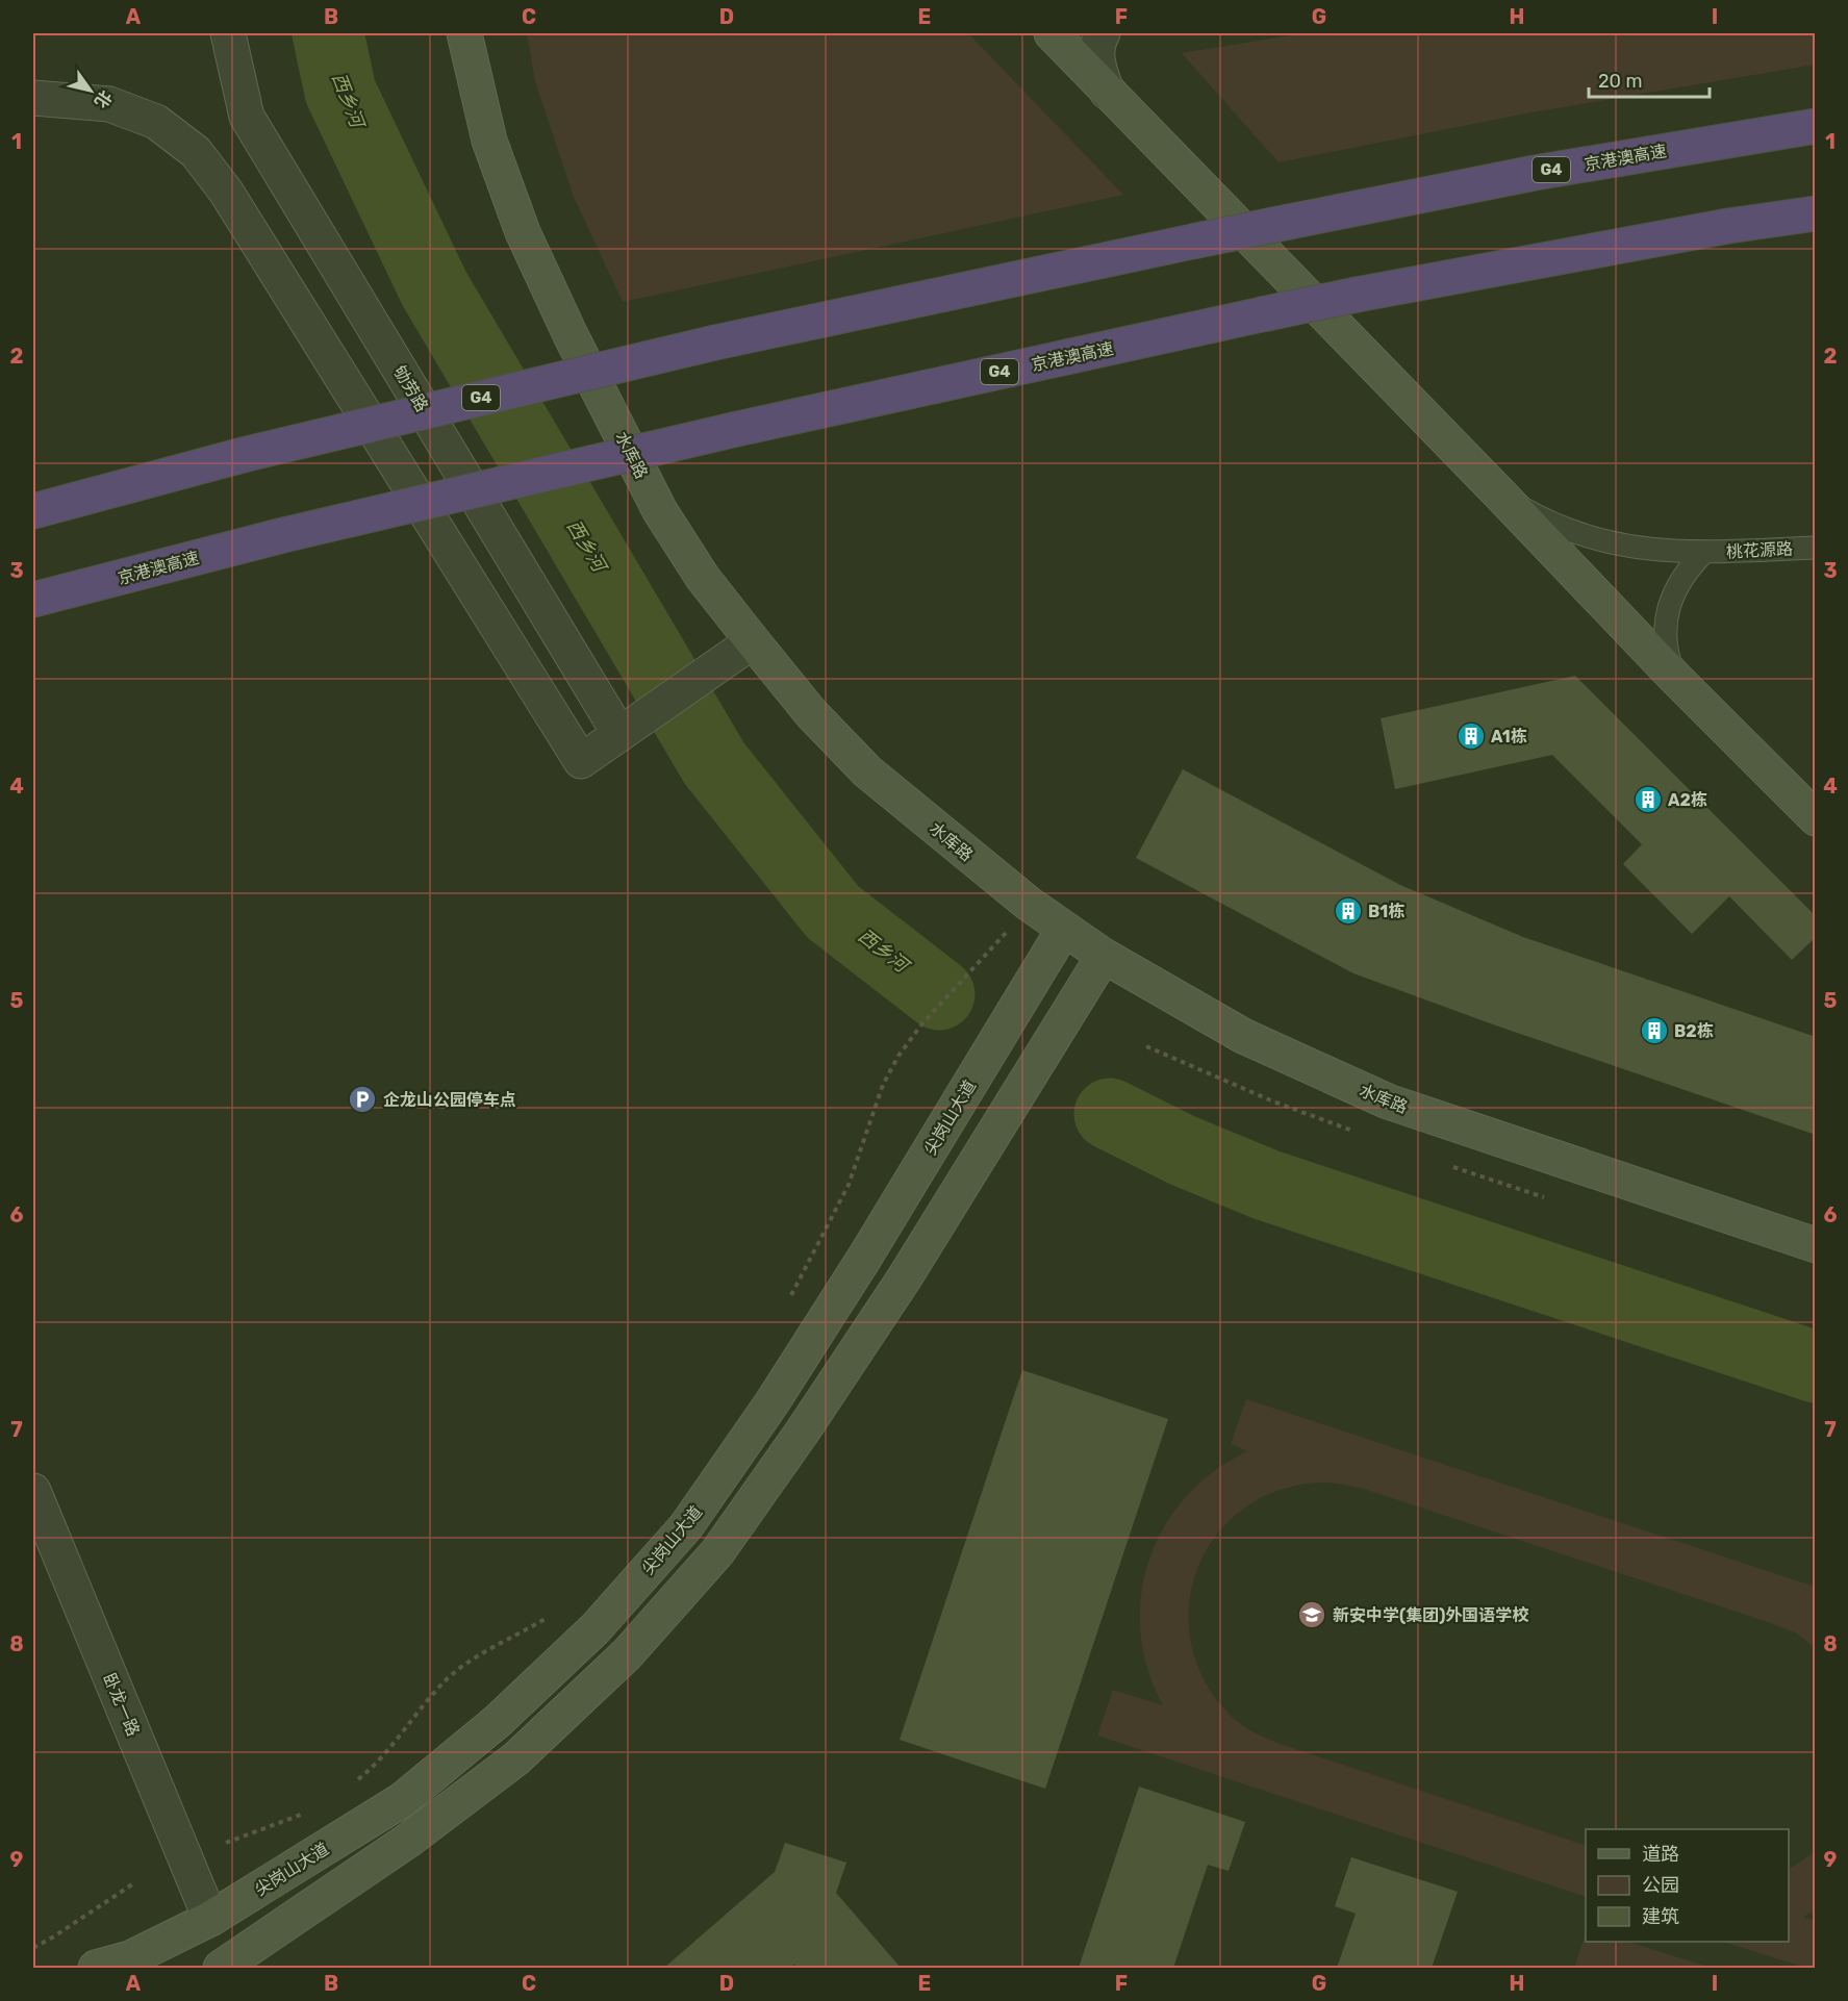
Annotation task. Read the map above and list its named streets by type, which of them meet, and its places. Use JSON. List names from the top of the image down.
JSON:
{
  "streets": {
    "highway": ["京港澳高速", "G4"],
    "main road": ["水库路", "尖岗山大道"],
    "street": ["劬劳路", "卧龙一路"],
    "lane": ["桃花源路"]
  },
  "crossings": [
    ["水库路", "尖岗山大道"],
    ["尖岗山大道", "卧龙一路"]
  ],
  "water": ["西乡河"],
  "places": {
    "building": [
      "A1栋",
      "A2栋",
      "B1栋",
      "B2栋"
    ],
    "parking": ["企龙山公园停车点"],
    "school or university": ["新安中学(集团)外国语学校"]
  },
  "legend": ["道路", "公园", "建筑"],
  "scale_bar": "20 m",
  "north": "bottom right",
  "grid": {
    "columns": [
      "A",
      "B",
      "C",
      "D",
      "E",
      "F",
      "G",
      "H",
      "I"
    ],
    "rows": [
      "1",
      "2",
      "3",
      "4",
      "5",
      "6",
      "7",
      "8",
      "9"
    ]
  }
}
